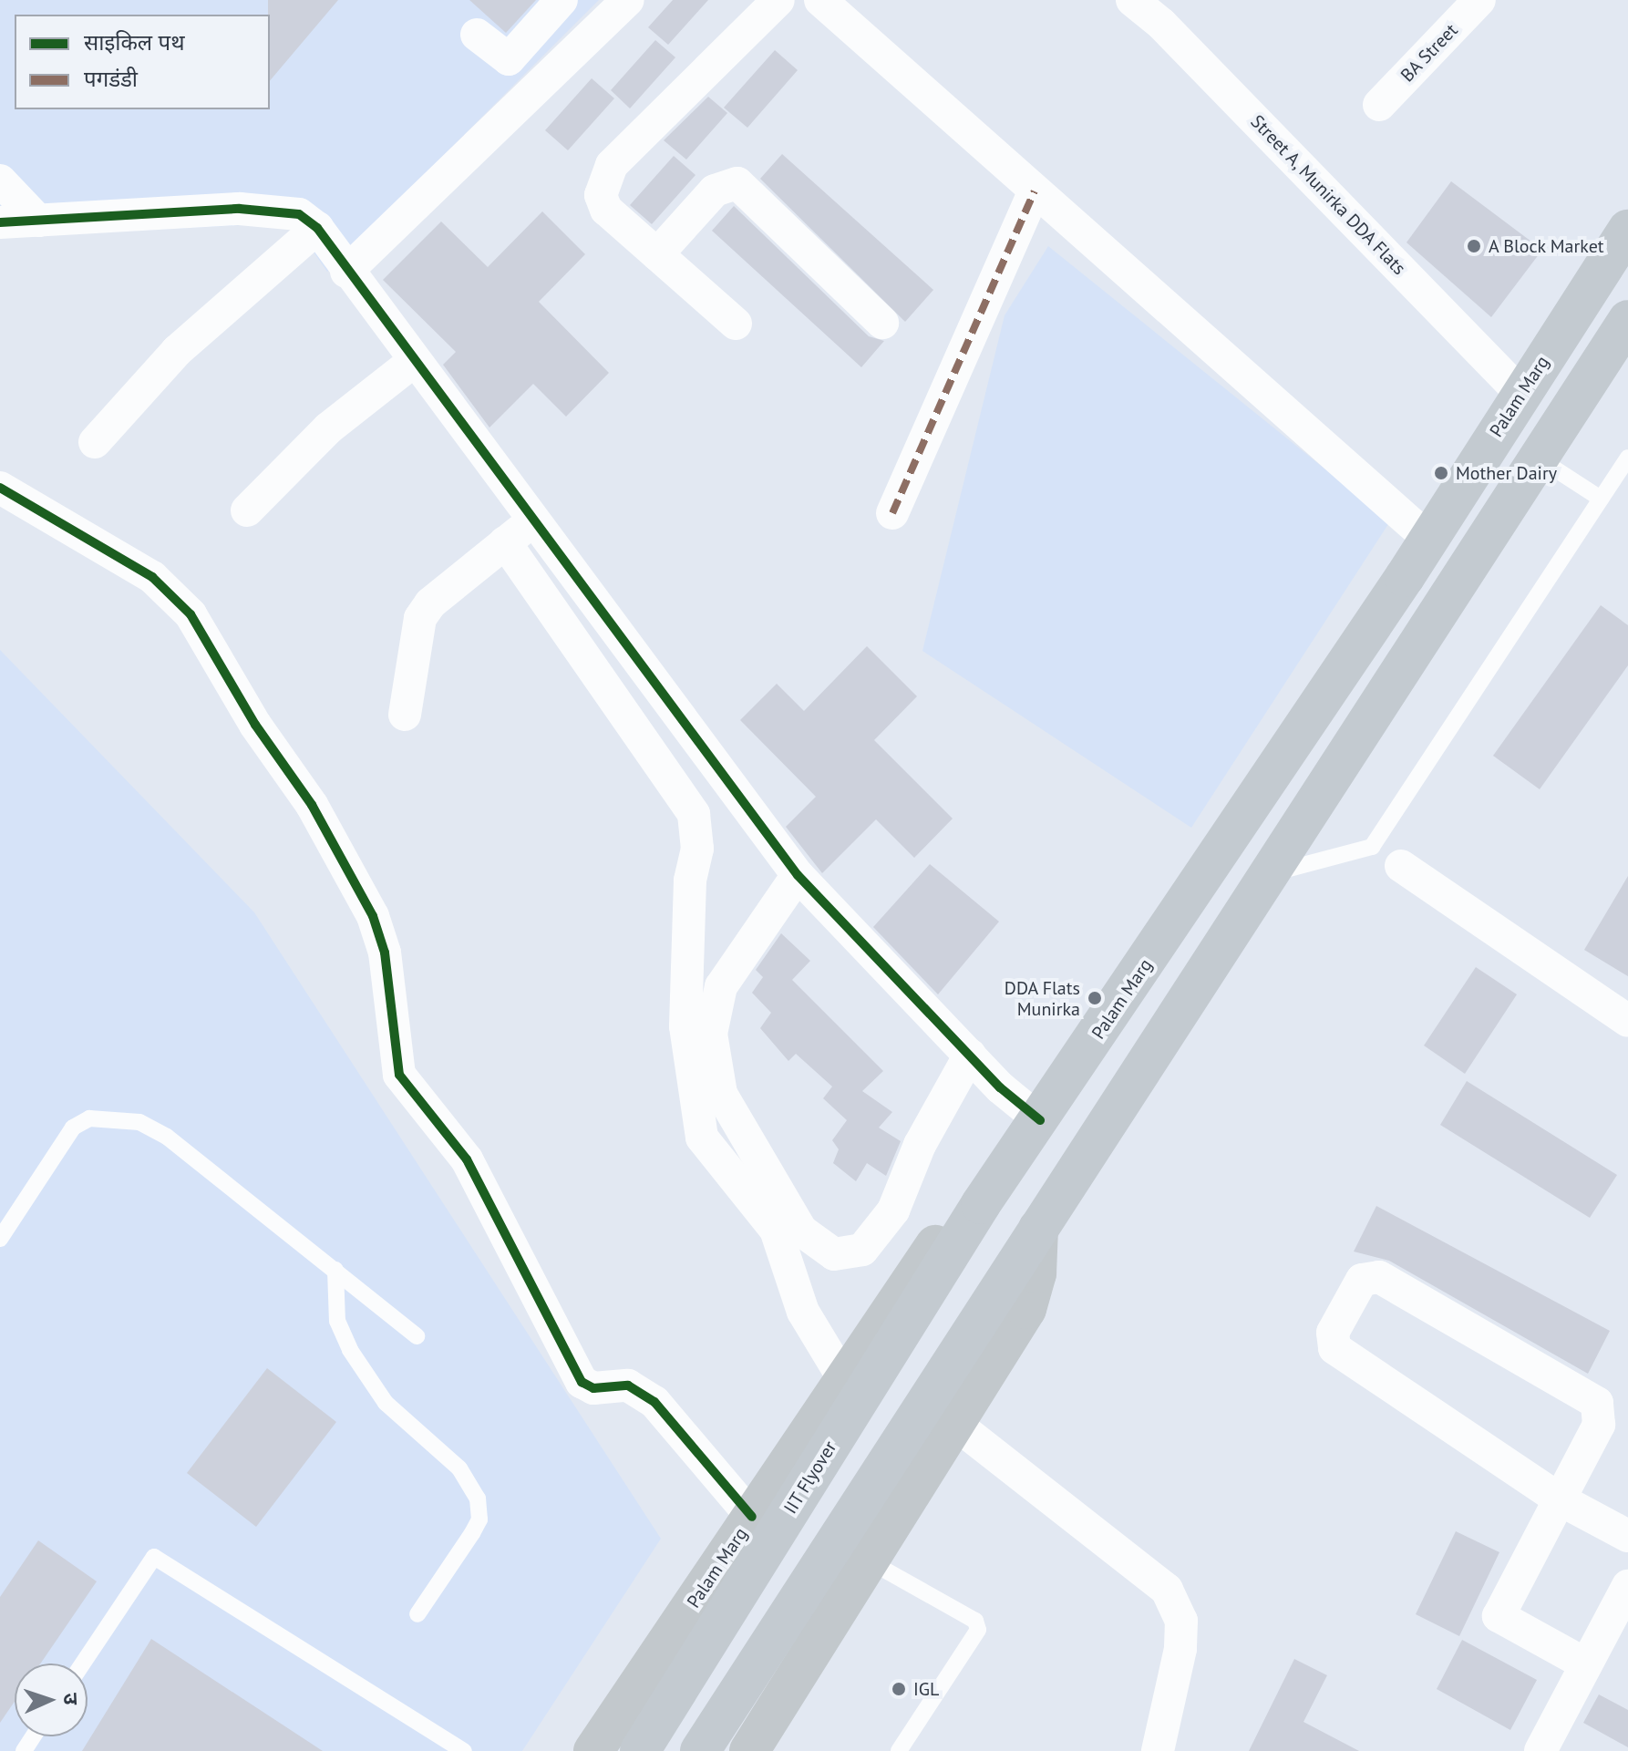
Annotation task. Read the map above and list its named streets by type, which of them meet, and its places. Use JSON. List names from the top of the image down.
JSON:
{
  "streets": {
    "main road": ["Palam Marg", "IIT Flyover"],
    "street": ["BA Street", "Street A, Munirka DDA Flats"]
  },
  "crossings": [
    ["Street A, Munirka DDA Flats", "Palam Marg"],
    ["Palam Marg", "IIT Flyover"]
  ],
  "places": [
    "A Block Market",
    "Mother Dairy",
    "DDA Flats Munirka",
    "IGL"
  ],
  "legend": ["साइकिल पथ", "पगडंडी"],
  "north": "right"
}
